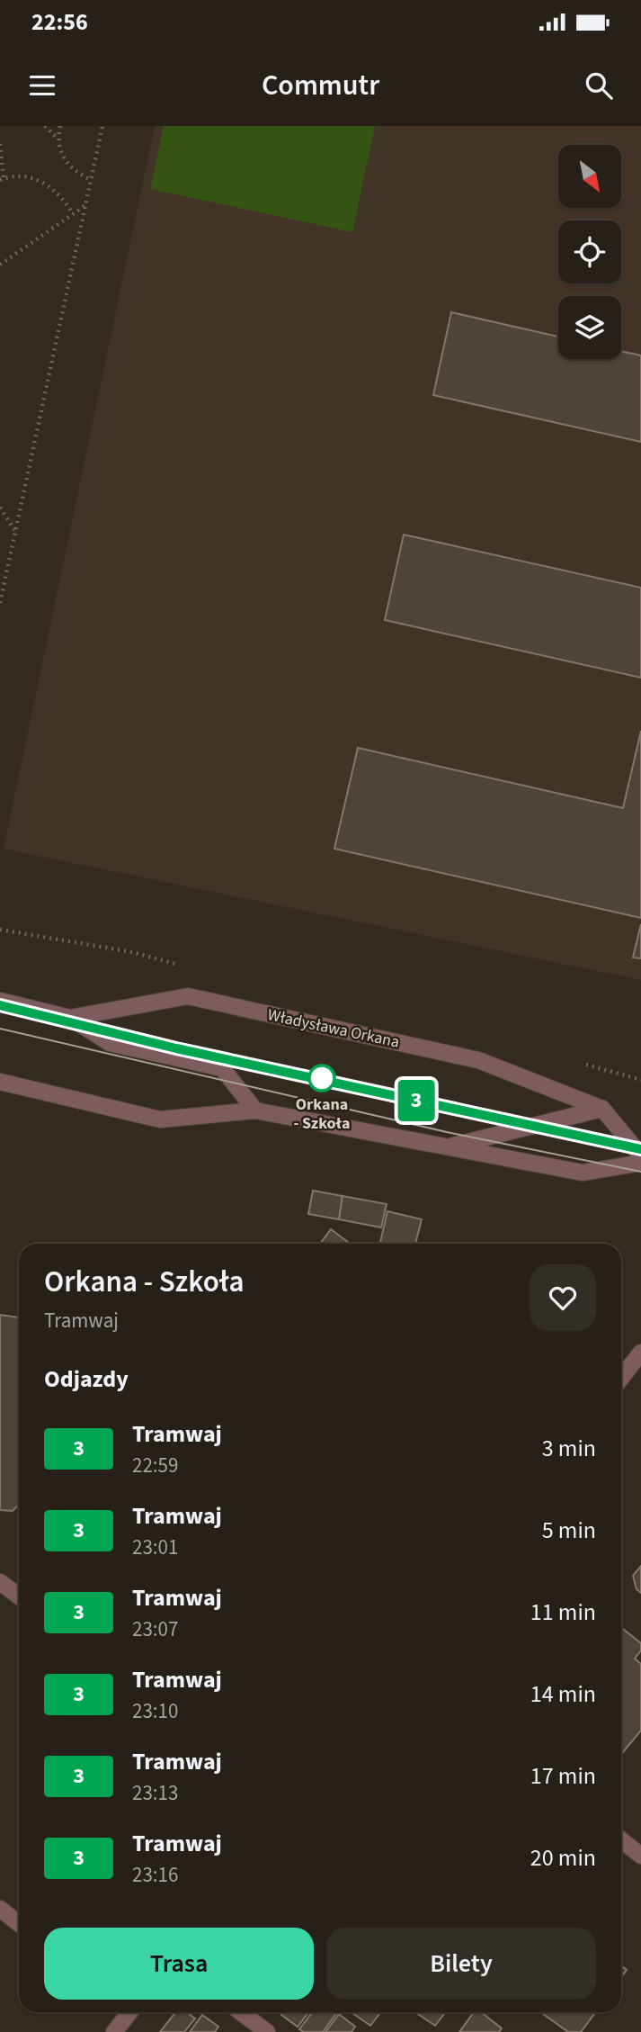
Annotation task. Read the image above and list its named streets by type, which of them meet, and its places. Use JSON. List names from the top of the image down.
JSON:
{
  "streets": {
    "street": ["Władysława Orkana"]
  },
  "places": ["Orkana - Szkoła"],
  "lines": ["tram line 3"],
  "north": "bottom right",
  "page": {
    "status": "22:56",
    "header": "Commutr",
    "on_map": "3",
    "heading": [
      ["Orkana - Szkoła", "Tramwaj"],
      "Odjazdy"
    ],
    "list": [
      {
        "mark": "3",
        "name": "Tramwaj",
        "note": "22:59",
        "value": "3 min"
      },
      {
        "mark": "3",
        "name": "Tramwaj",
        "note": "23:01",
        "value": "5 min"
      },
      {
        "mark": "3",
        "name": "Tramwaj",
        "note": "23:07",
        "value": "11 min"
      },
      {
        "mark": "3",
        "name": "Tramwaj",
        "note": "23:10",
        "value": "14 min"
      },
      {
        "mark": "3",
        "name": "Tramwaj",
        "note": "23:13",
        "value": "17 min"
      },
      {
        "mark": "3",
        "name": "Tramwaj",
        "note": "23:16",
        "value": "20 min"
      }
    ],
    "buttons": ["Trasa", "Bilety"]
  }
}
